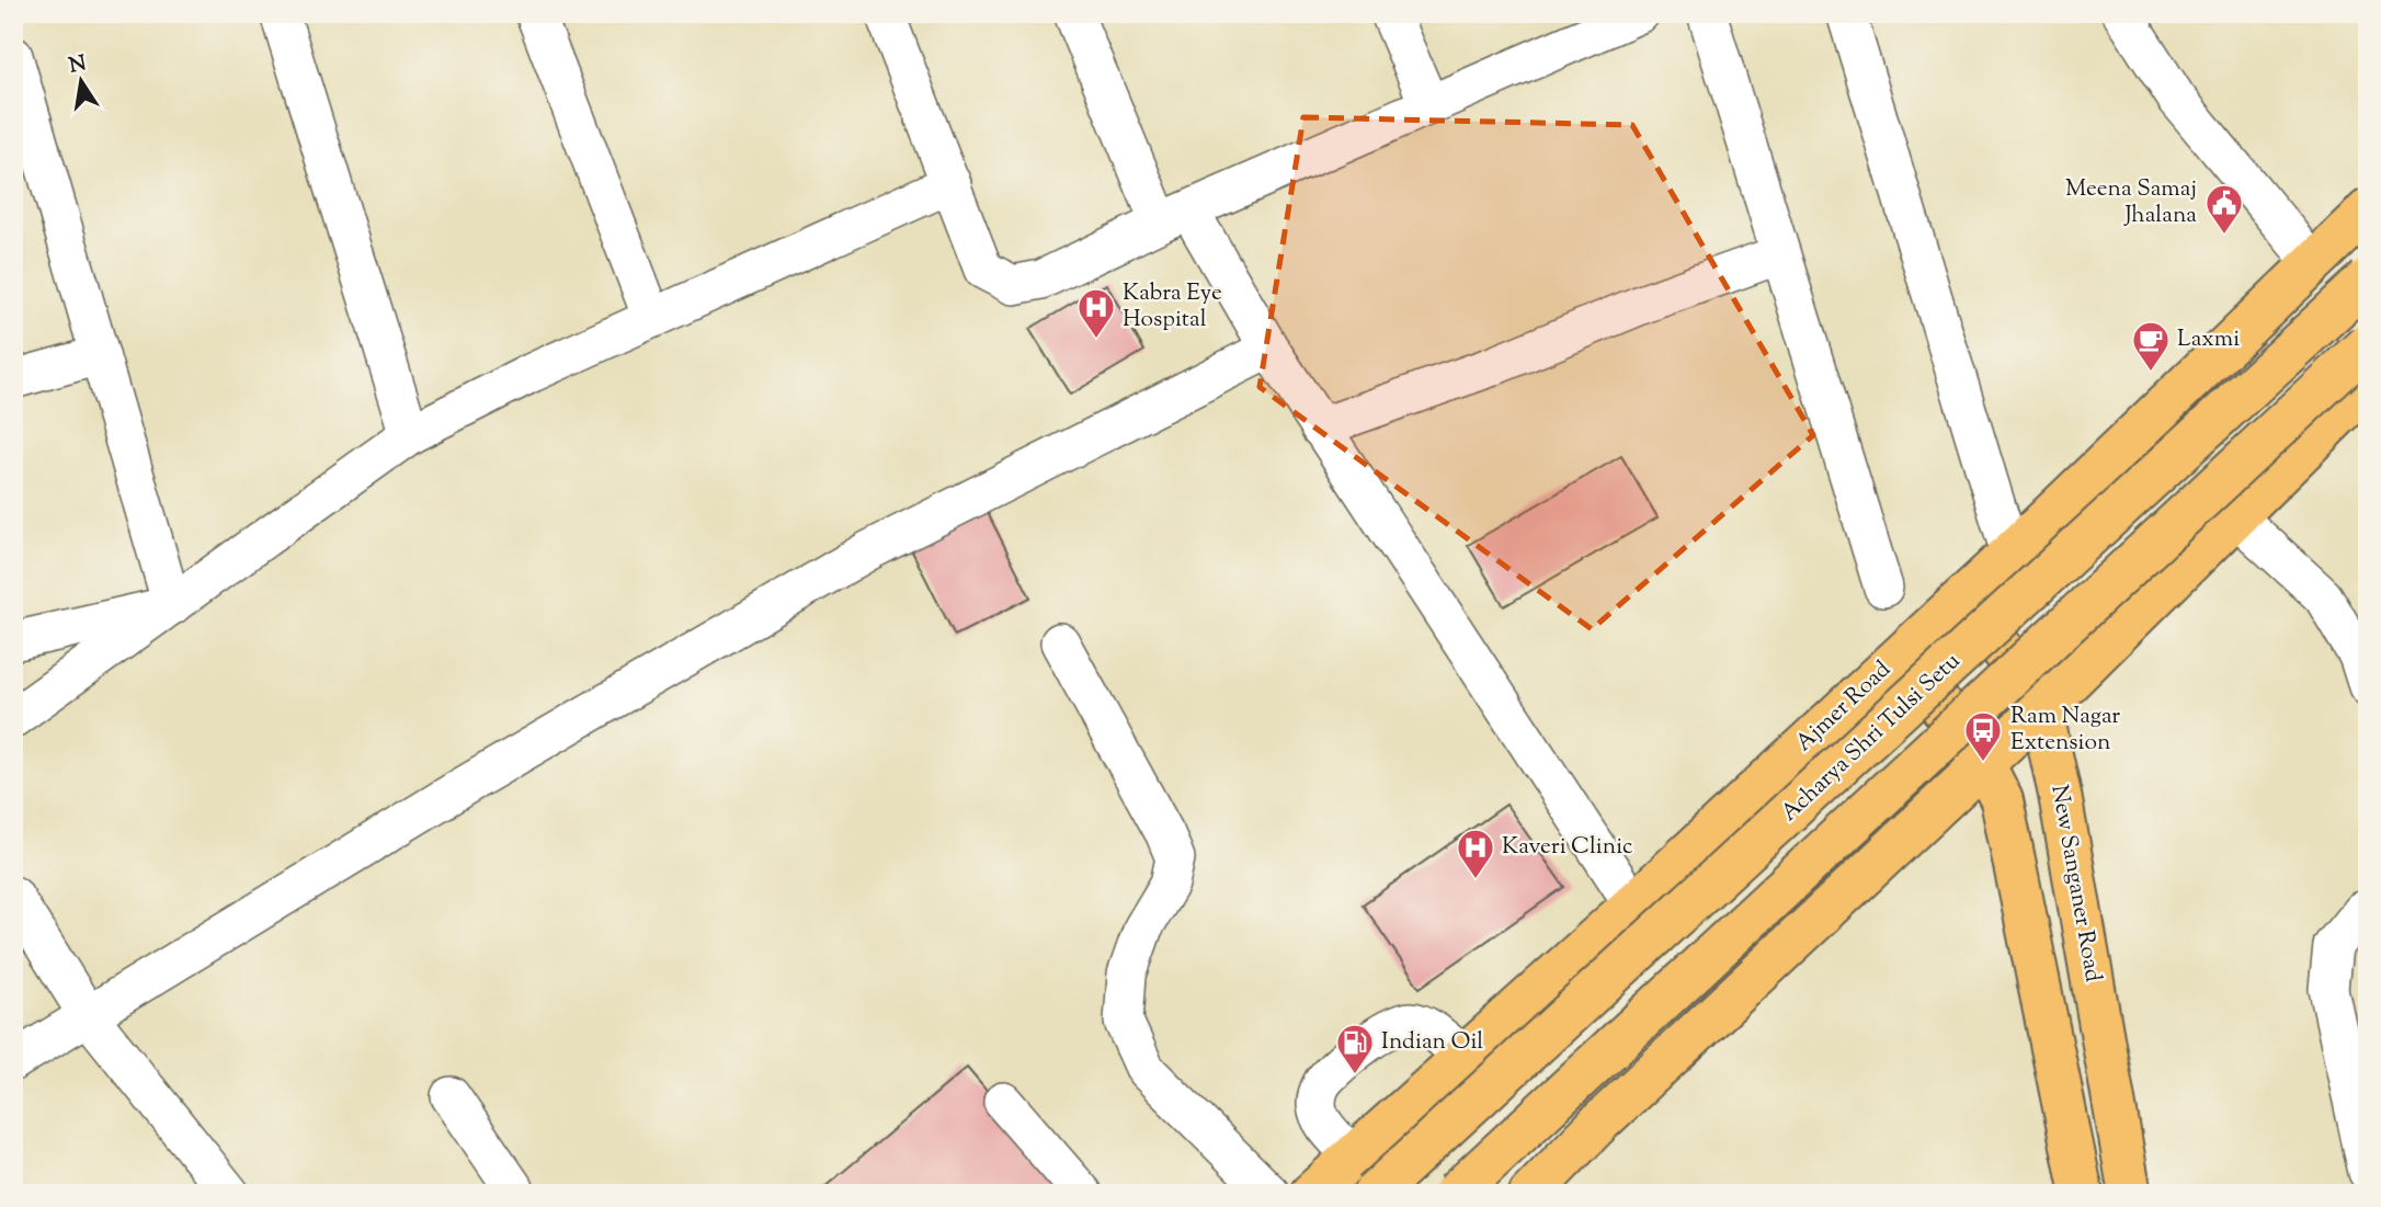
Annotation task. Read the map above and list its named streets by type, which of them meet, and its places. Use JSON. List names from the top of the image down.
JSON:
{
  "streets": {
    "main road": ["Ajmer Road", "Acharya Shri Tulsi Setu", "New Sanganer Road"]
  },
  "crossings": [
    ["Ajmer Road", "New Sanganer Road"]
  ],
  "places": {
    "public building": ["Meena Samaj Jhalana"],
    "hospital": ["Kabra Eye Hospital", "Kaveri Clinic"],
    "cafe": ["Laxmi"],
    "bus stop": ["Ram Nagar Extension"],
    "fuel station": ["Indian Oil"]
  },
  "north": "top"
}
